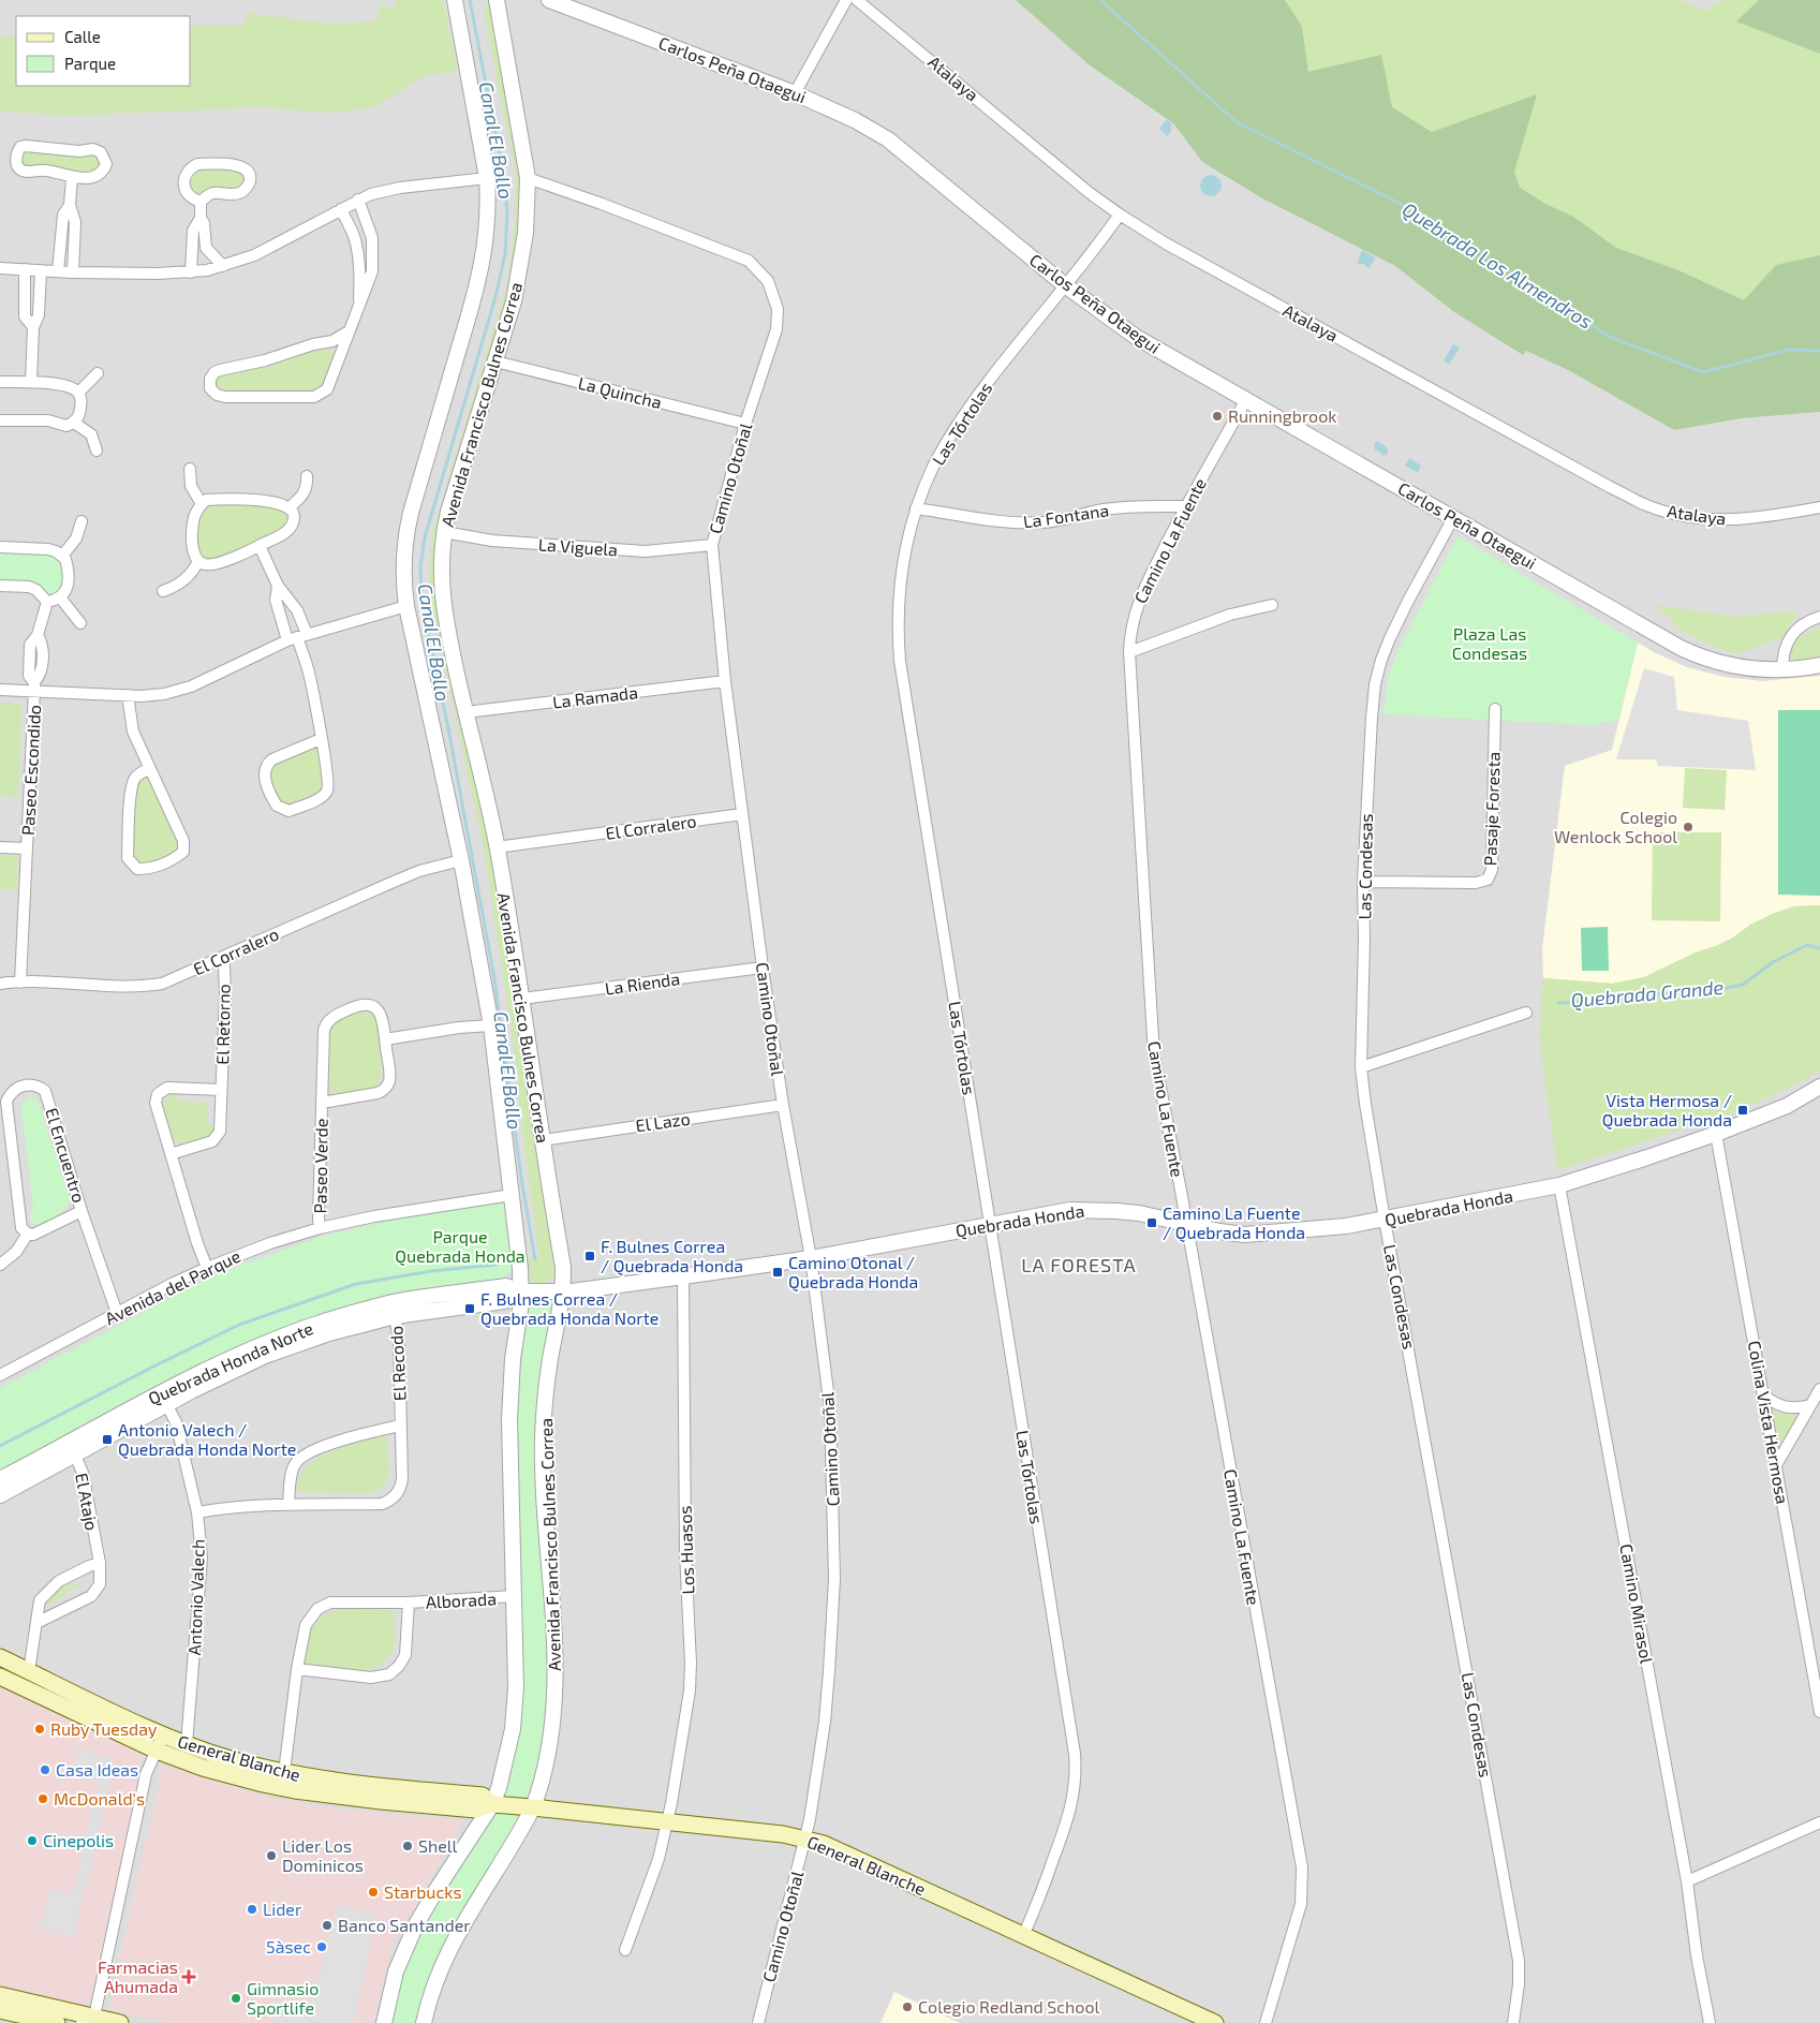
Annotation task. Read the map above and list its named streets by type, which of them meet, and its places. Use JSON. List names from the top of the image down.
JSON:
{
  "streets": {
    "main road": ["General Blanche"],
    "street": [
      "Carlos Peña Otaegui",
      "Atalaya",
      "La Quincha",
      "Avenida Francisco Bulnes Correa",
      "Las Tórtolas",
      "Camino Otoñal",
      "La Fontana",
      "Camino La Fuente",
      "La Viguela",
      "La Ramada",
      "Paseo Escondido",
      "Pasaje Foresta",
      "El Corralero",
      "Las Condesas",
      "La Rienda",
      "El Retorno",
      "El Lazo",
      "El Encuentro",
      "Paseo Verde",
      "Quebrada Honda",
      "Avenida del Parque",
      "Quebrada Honda Norte",
      "El Recodo",
      "Colina Vista Hermosa",
      "El Atajo",
      "Los Huasos",
      "Antonio Valech",
      "Alborada",
      "Camino Mirasol"
    ]
  },
  "crossings": [
    ["Carlos Peña Otaegui", "Las Tórtolas"],
    ["Carlos Peña Otaegui", "Camino La Fuente"],
    ["Carlos Peña Otaegui", "Las Condesas"],
    ["Atalaya", "Las Tórtolas"],
    ["La Quincha", "Avenida Francisco Bulnes Correa"],
    ["La Quincha", "Camino Otoñal"],
    ["Avenida Francisco Bulnes Correa", "Camino Otoñal"],
    ["Avenida Francisco Bulnes Correa", "La Viguela"],
    ["Avenida Francisco Bulnes Correa", "La Ramada"],
    ["Avenida Francisco Bulnes Correa", "El Corralero"],
    ["Avenida Francisco Bulnes Correa", "La Rienda"],
    ["Avenida Francisco Bulnes Correa", "El Lazo"],
    ["Avenida Francisco Bulnes Correa", "Quebrada Honda"],
    ["Avenida Francisco Bulnes Correa", "Avenida del Parque"],
    ["Avenida Francisco Bulnes Correa", "Quebrada Honda Norte"],
    ["Avenida Francisco Bulnes Correa", "Alborada"],
    ["Avenida Francisco Bulnes Correa", "General Blanche"],
    ["Las Tórtolas", "La Fontana"],
    ["Las Tórtolas", "Quebrada Honda"],
    ["Las Tórtolas", "General Blanche"],
    ["Camino Otoñal", "La Viguela"],
    ["Camino Otoñal", "La Ramada"],
    ["Camino Otoñal", "El Corralero"],
    ["Camino Otoñal", "La Rienda"],
    ["Camino Otoñal", "El Lazo"],
    ["Camino Otoñal", "Quebrada Honda"],
    ["Camino Otoñal", "General Blanche"],
    ["La Fontana", "Camino La Fuente"],
    ["Camino La Fuente", "Quebrada Honda"],
    ["Paseo Escondido", "El Corralero"],
    ["Pasaje Foresta", "Las Condesas"],
    ["El Corralero", "El Retorno"],
    ["Las Condesas", "Quebrada Honda"],
    ["El Retorno", "Avenida del Parque"],
    ["El Encuentro", "Avenida del Parque"],
    ["Paseo Verde", "Avenida del Parque"],
    ["Quebrada Honda", "Quebrada Honda Norte"],
    ["Quebrada Honda", "Colina Vista Hermosa"],
    ["Quebrada Honda", "Los Huasos"],
    ["Quebrada Honda", "Camino Mirasol"],
    ["Quebrada Honda Norte", "El Recodo"],
    ["Quebrada Honda Norte", "El Atajo"],
    ["Quebrada Honda Norte", "Antonio Valech"],
    ["El Recodo", "Antonio Valech"],
    ["Los Huasos", "General Blanche"],
    ["Antonio Valech", "General Blanche"],
    ["Alborada", "General Blanche"]
  ],
  "districts": ["LA FORESTA"],
  "water": ["Canal El Bollo", "Quebrada Los Almendros", "Quebrada Grande"],
  "parks": ["Plaza Las Condesas", "Parque Quebrada Honda"],
  "places": {
    "other": [
      "Runningbrook",
      "Colegio Wenlock School",
      "Ruby Tuesday",
      "Casa Ideas",
      "McDonald's",
      "Cinepolis",
      "Shell",
      "Lider Los Dominicos",
      "Starbucks",
      "Lider",
      "Banco Santander",
      "5àsec",
      "Gimnasio Sportlife",
      "Colegio Redland School"
    ],
    "transit": [
      "Vista Hermosa / Quebrada Honda",
      "Camino La Fuente / Quebrada Honda",
      "F. Bulnes Correa / Quebrada Honda",
      "Camino Otonal / Quebrada Honda",
      "F. Bulnes Correa / Quebrada Honda Norte",
      "Antonio Valech / Quebrada Honda Norte"
    ],
    "health": ["Farmacias Ahumada"]
  },
  "legend": ["Calle", "Parque"]
}
